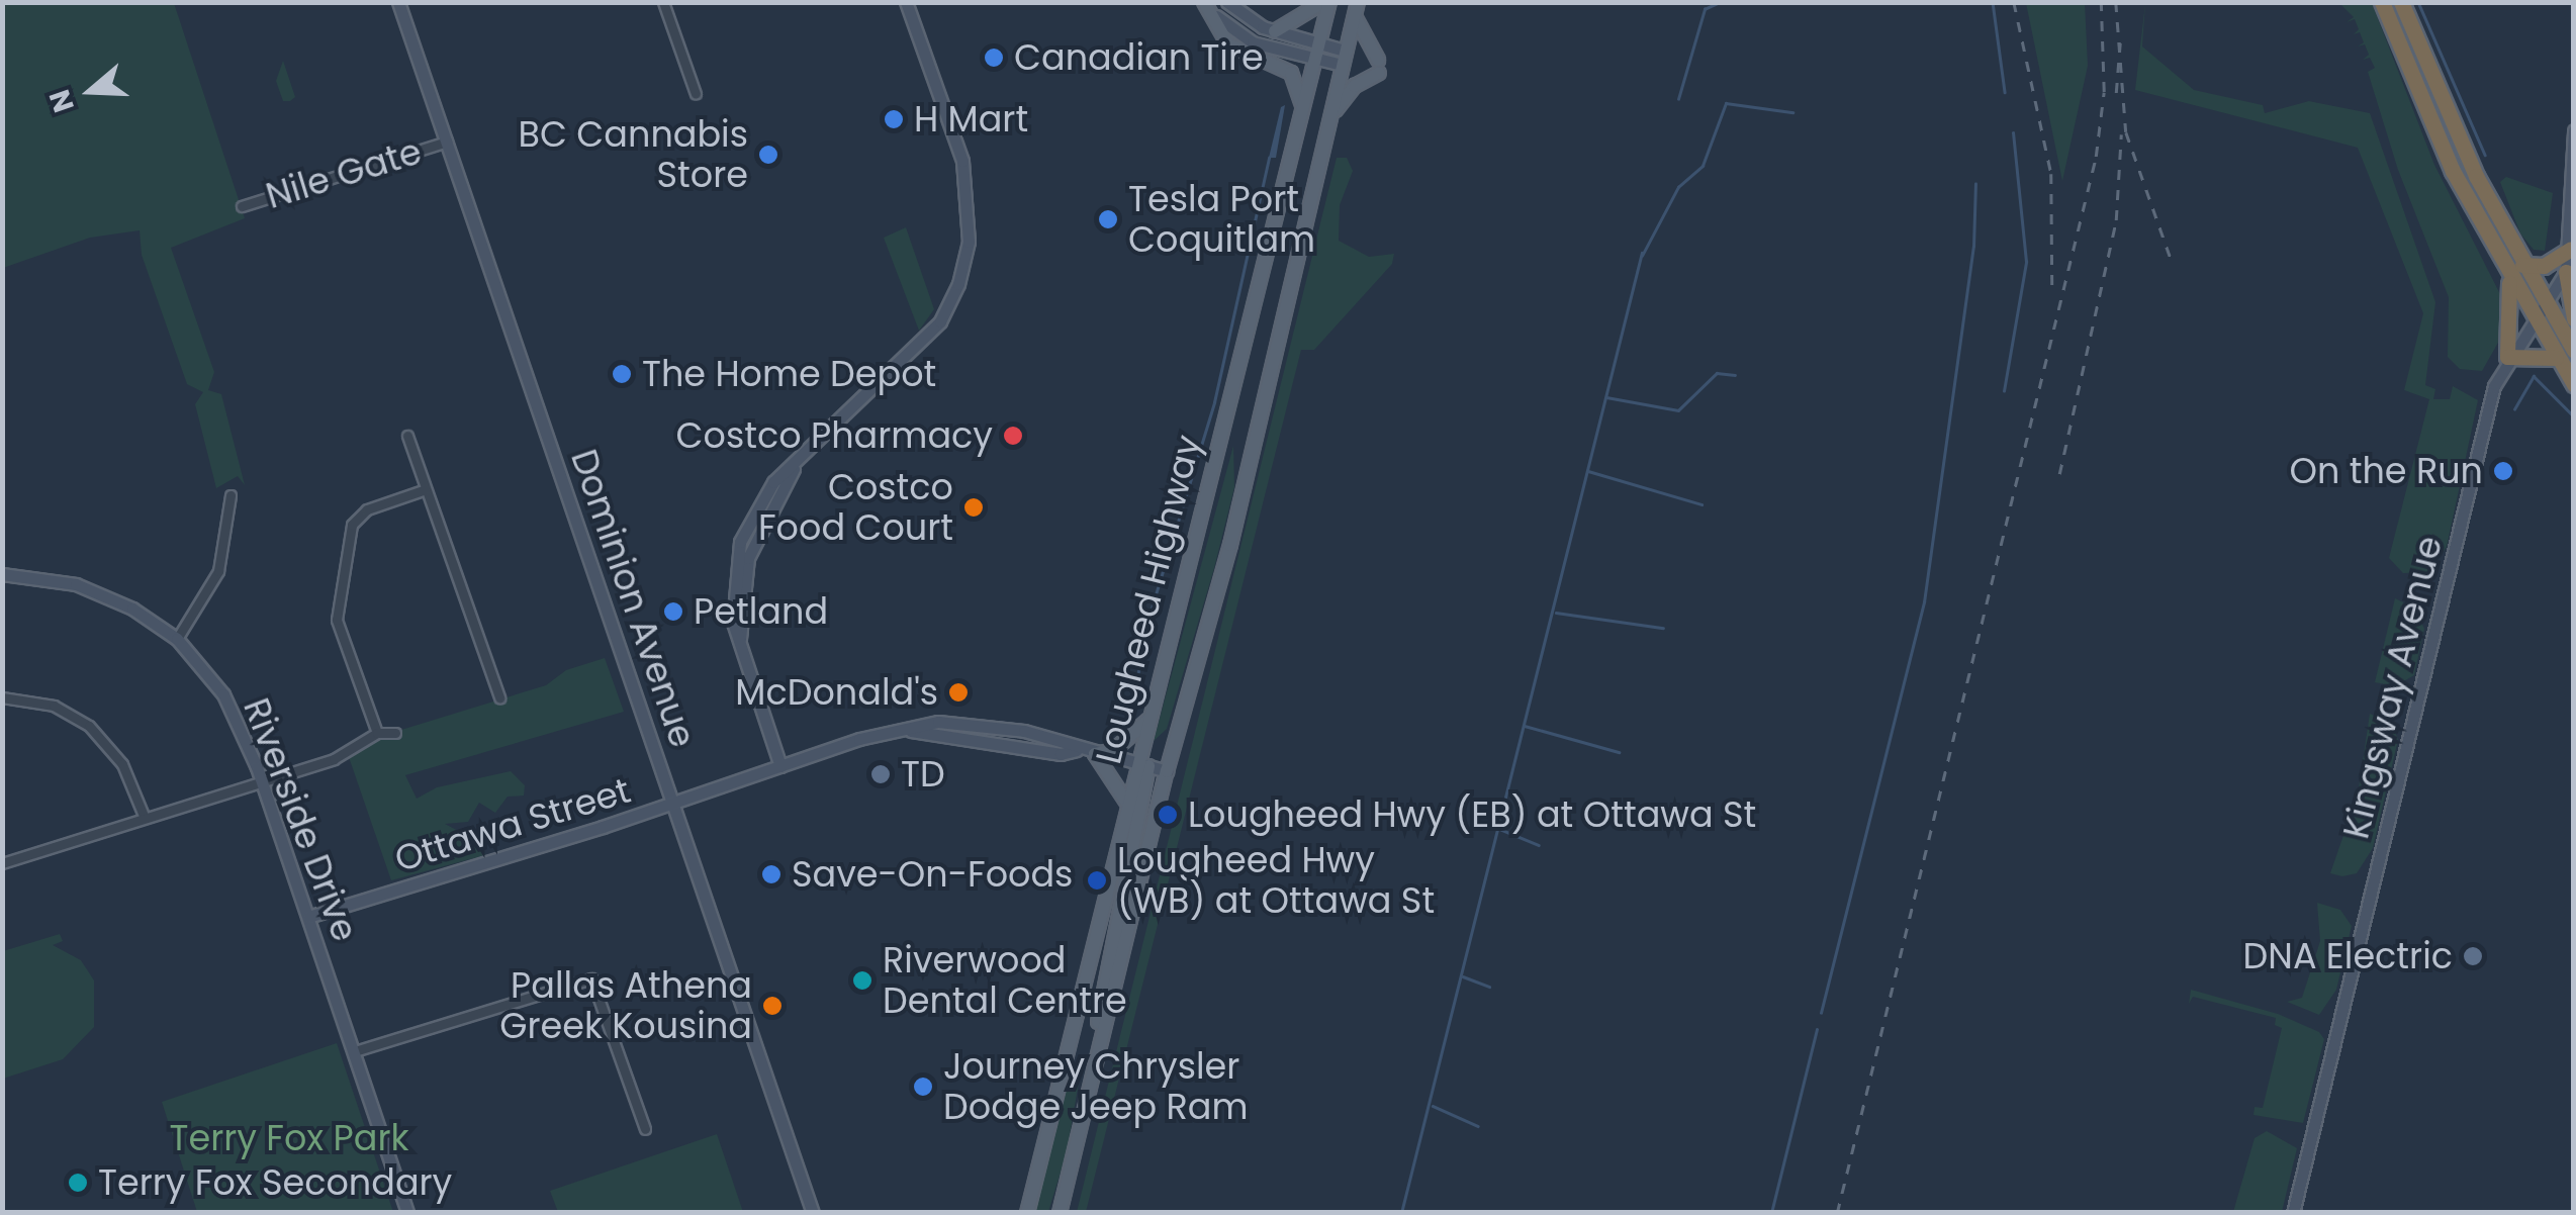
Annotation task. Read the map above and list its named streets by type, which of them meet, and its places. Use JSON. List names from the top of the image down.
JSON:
{
  "streets": {
    "main road": ["Lougheed Highway"],
    "street": [
      "Nile Gate",
      "Dominion Avenue",
      "Kingsway Avenue",
      "Riverside Drive",
      "Ottawa Street"
    ]
  },
  "crossings": [
    ["Nile Gate", "Dominion Avenue"],
    ["Dominion Avenue", "Ottawa Street"],
    ["Lougheed Highway", "Ottawa Street"],
    ["Riverside Drive", "Ottawa Street"]
  ],
  "parks": ["Terry Fox Park"],
  "places": [
    "Canadian Tire",
    "H Mart",
    "BC Cannabis Store",
    "Tesla Port Coquitlam",
    "The Home Depot",
    "Costco Pharmacy",
    "On the Run",
    "Costco Food Court",
    "Petland",
    "McDonald's",
    "TD",
    "Lougheed Hwy (EB) at Ottawa St",
    "Save-On-Foods",
    "Lougheed Hwy (WB) at Ottawa St",
    "DNA Electric",
    "Riverwood Dental Centre",
    "Pallas Athena Greek Kousina",
    "Journey Chrysler Dodge Jeep Ram",
    "Terry Fox Secondary"
  ],
  "north": "left"
}
